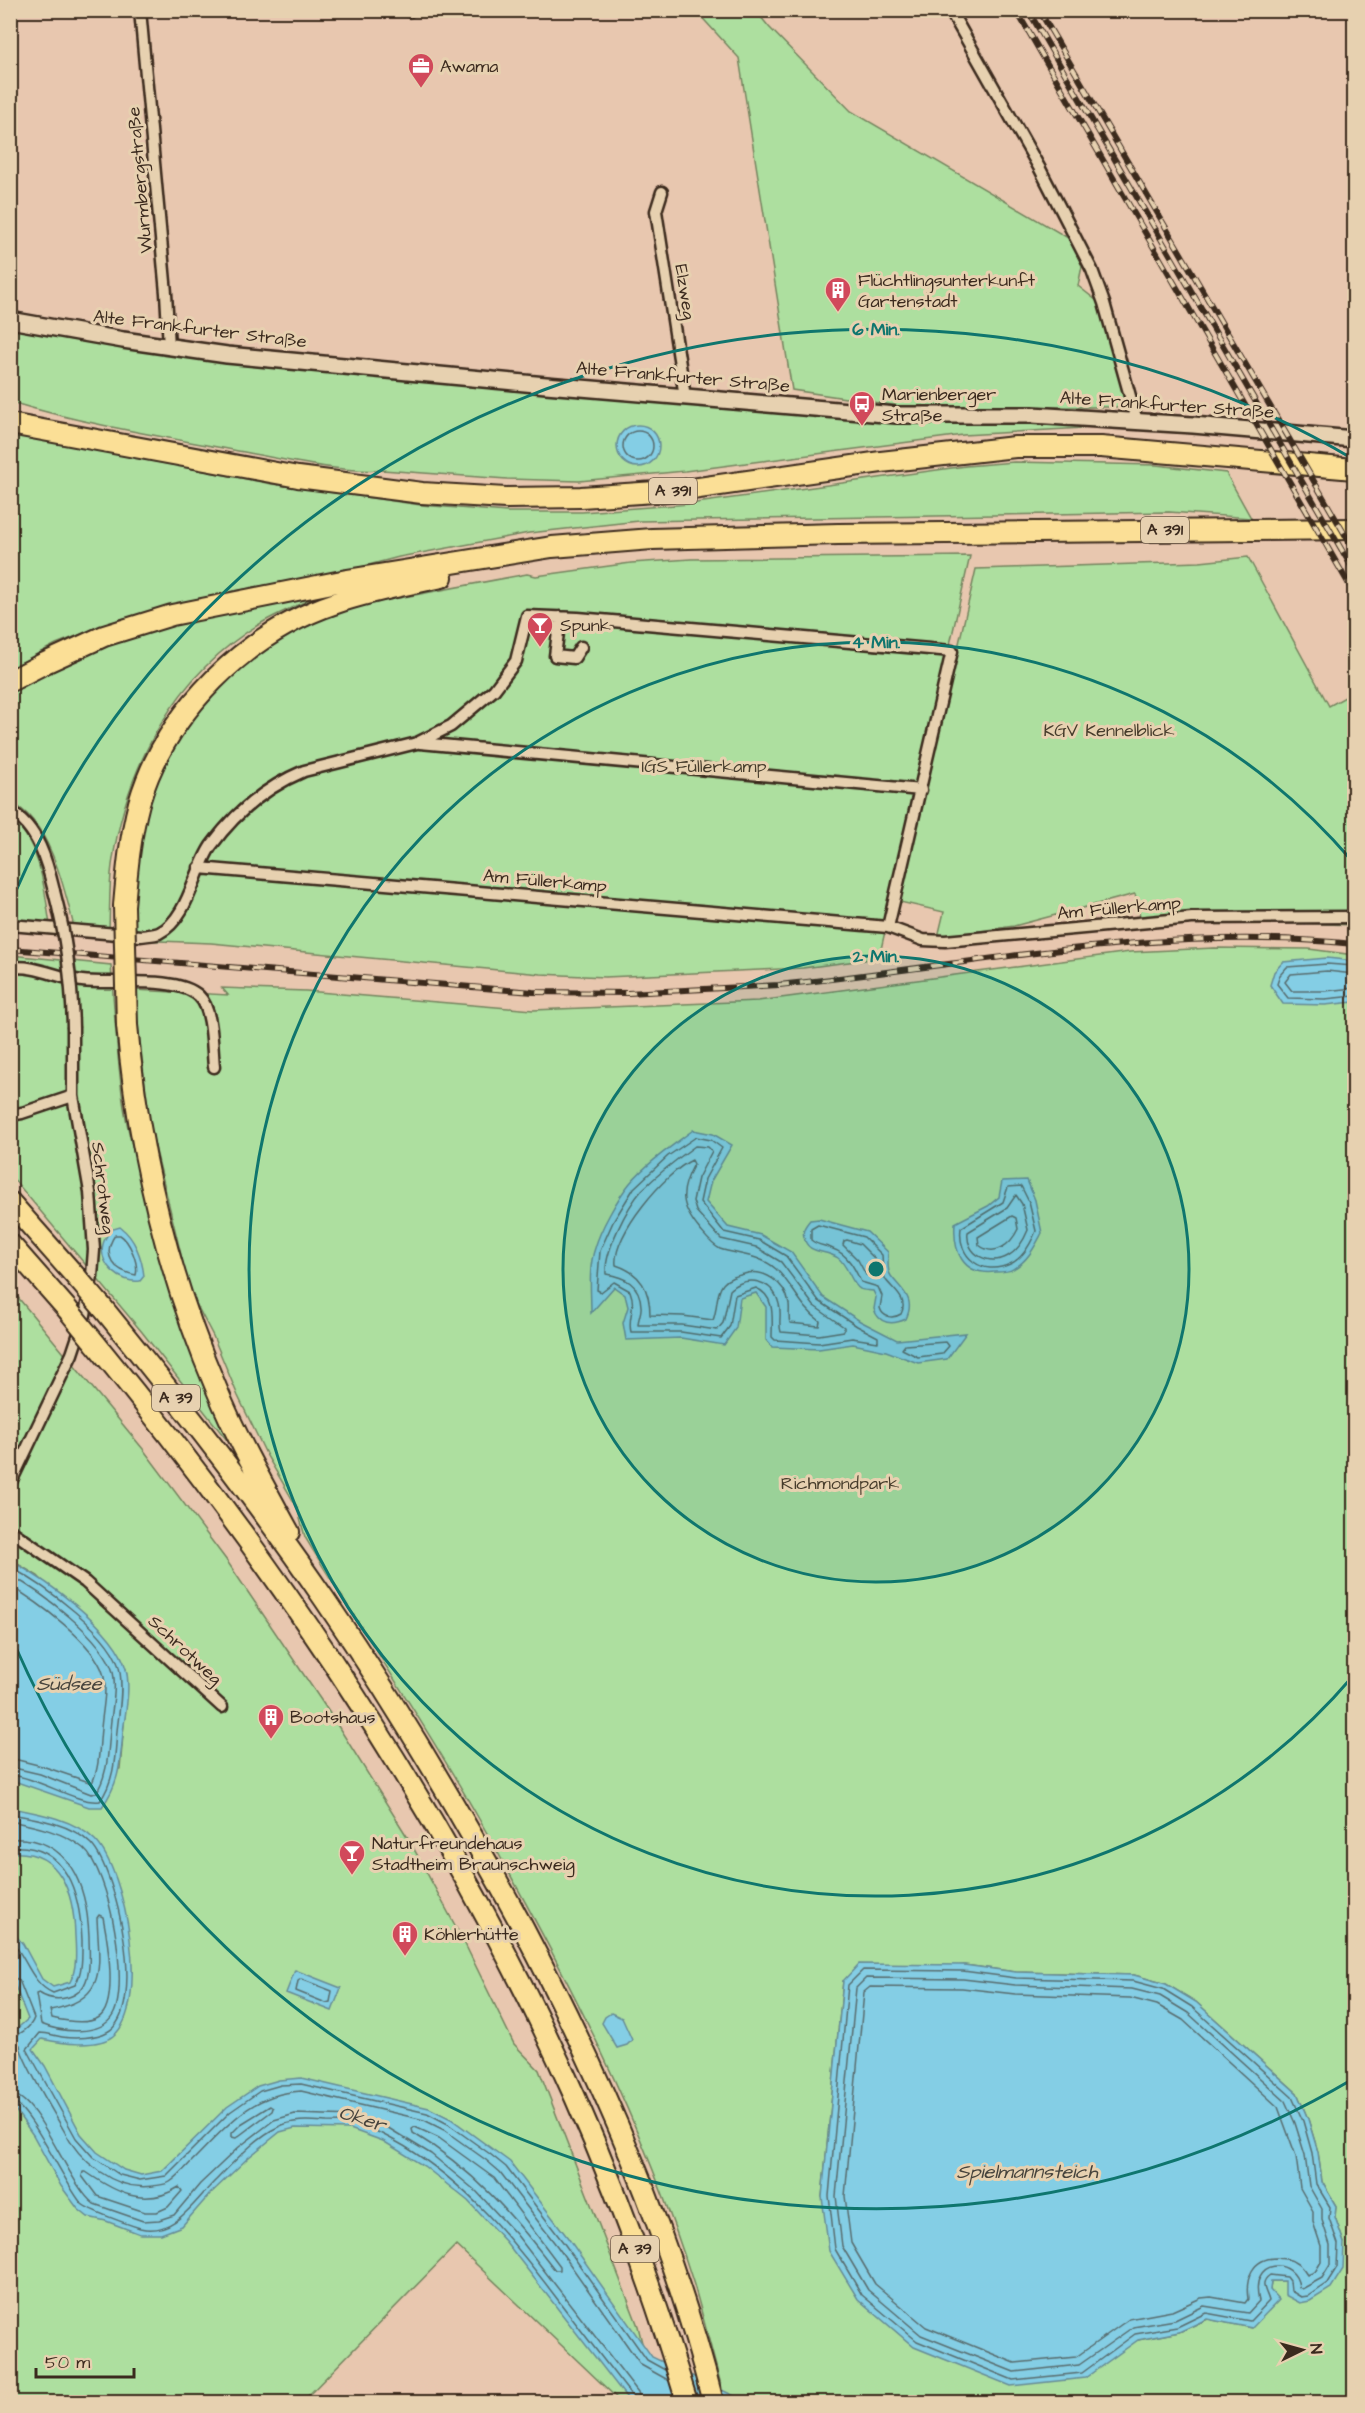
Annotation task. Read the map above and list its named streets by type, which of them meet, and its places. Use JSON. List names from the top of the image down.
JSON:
{
  "streets": {
    "highway": ["A 391", "A 39"],
    "street": [
      "Wurmbergstraße",
      "Elzweg",
      "Alte Frankfurter Straße",
      "Am Füllerkamp",
      "Schrotweg"
    ]
  },
  "crossings": [
    ["Wurmbergstraße", "Alte Frankfurter Straße"],
    ["Elzweg", "Alte Frankfurter Straße"]
  ],
  "water": ["Südsee", "Oker", "Spielmannsteich"],
  "parks": ["KGV Kennelblick", "IGS Füllerkamp", "Richmondpark"],
  "places": {
    "office": ["Awama"],
    "building": ["Flüchtlingsunterkunft Gartenstadt", "Bootshaus", "Köhlerhütte"],
    "bus stop": ["Marienberger Straße"],
    "bar": ["Spunk", "Naturfreundehaus Stadtheim Braunschweig"]
  },
  "scale_bar": "50 m",
  "north": "right",
  "rings": ["6 Min.", "4 Min.", "2 Min."]
}
